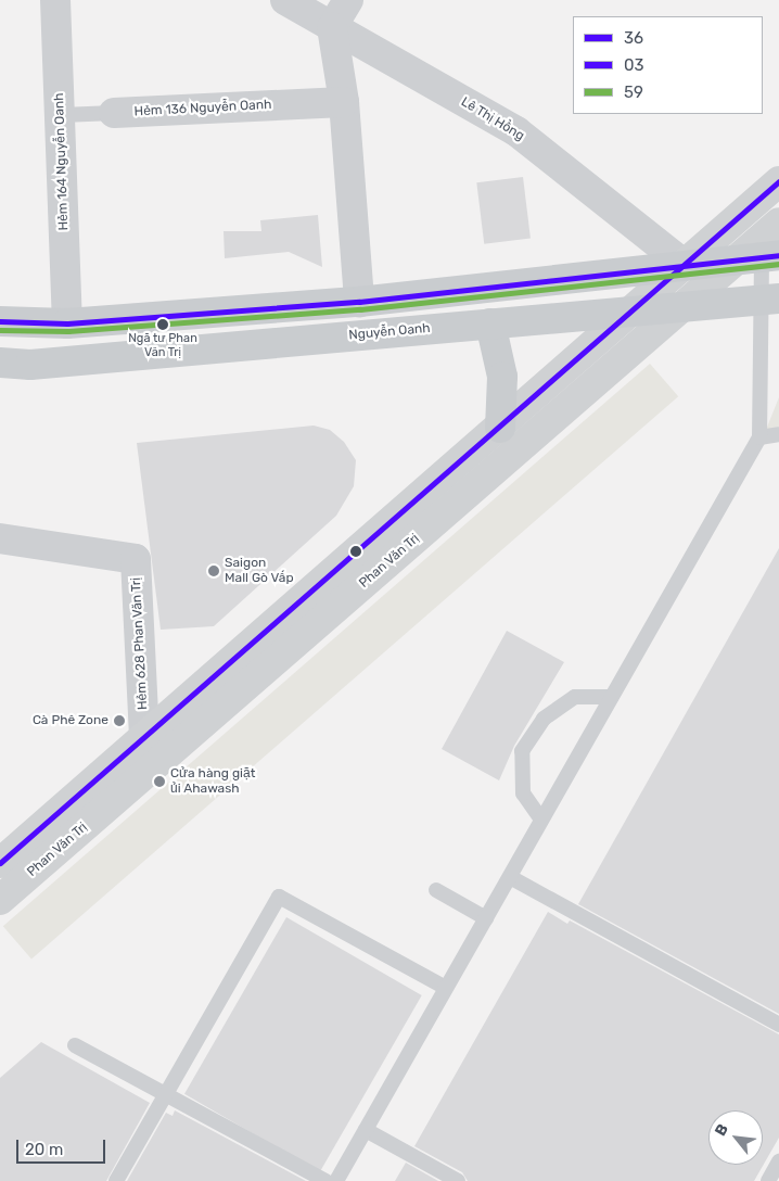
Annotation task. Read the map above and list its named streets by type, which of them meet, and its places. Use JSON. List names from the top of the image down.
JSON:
{
  "streets": {
    "main road": ["Nguyễn Oanh", "Phan Văn Trị"],
    "street": [
      "Hẻm 136 Nguyễn Oanh",
      "Lê Thị Hồng",
      "Hẻm 164 Nguyễn Oanh",
      "Hẻm 628 Phan Văn Trị"
    ]
  },
  "crossings": [
    ["Hẻm 136 Nguyễn Oanh", "Hẻm 164 Nguyễn Oanh"],
    ["Nguyễn Oanh", "Phan Văn Trị"],
    ["Phan Văn Trị", "Hẻm 628 Phan Văn Trị"]
  ],
  "places": [
    "Ngã tư Phan Văn Trị",
    "Saigon Mall Gò Vấp",
    "Cà Phê Zone",
    "Cửa hàng giặt ủi Ahawash"
  ],
  "lines": ["transit line 36", "transit line 03", "transit line 59"],
  "legend": ["36", "03", "59"],
  "scale_bar": "20 m",
  "north": "top left"
}
